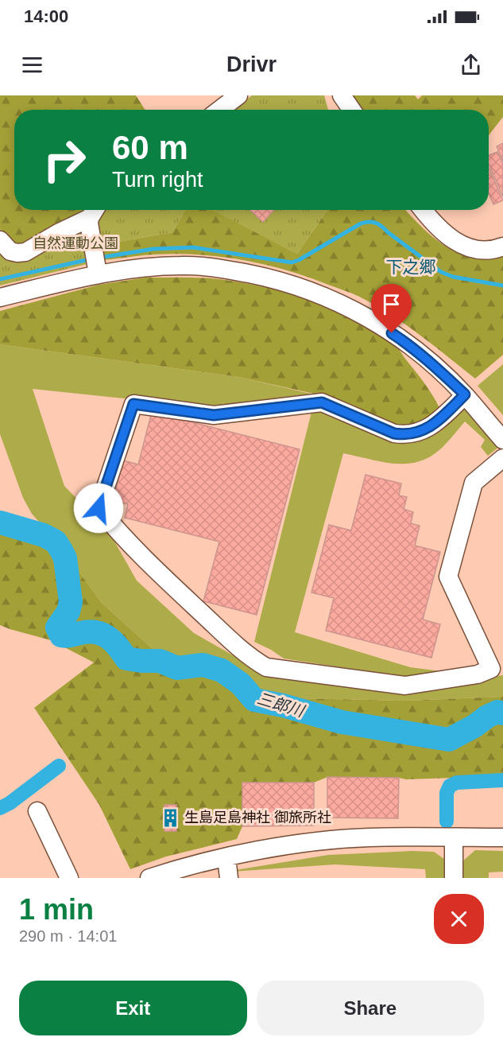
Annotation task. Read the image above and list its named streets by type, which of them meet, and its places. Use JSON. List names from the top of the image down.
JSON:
{
  "districts": ["下之郷"],
  "water": ["三郎川"],
  "parks": ["自然運動公園"],
  "places": {
    "building": ["生島足島神社 御旅所社"]
  },
  "page": {
    "status": "14:00",
    "header": "Drivr",
    "turn": ["60 m", "Turn right"],
    "heading": ["1 min", "290 m · 14:01"],
    "buttons": ["Exit", "Share"]
  }
}
